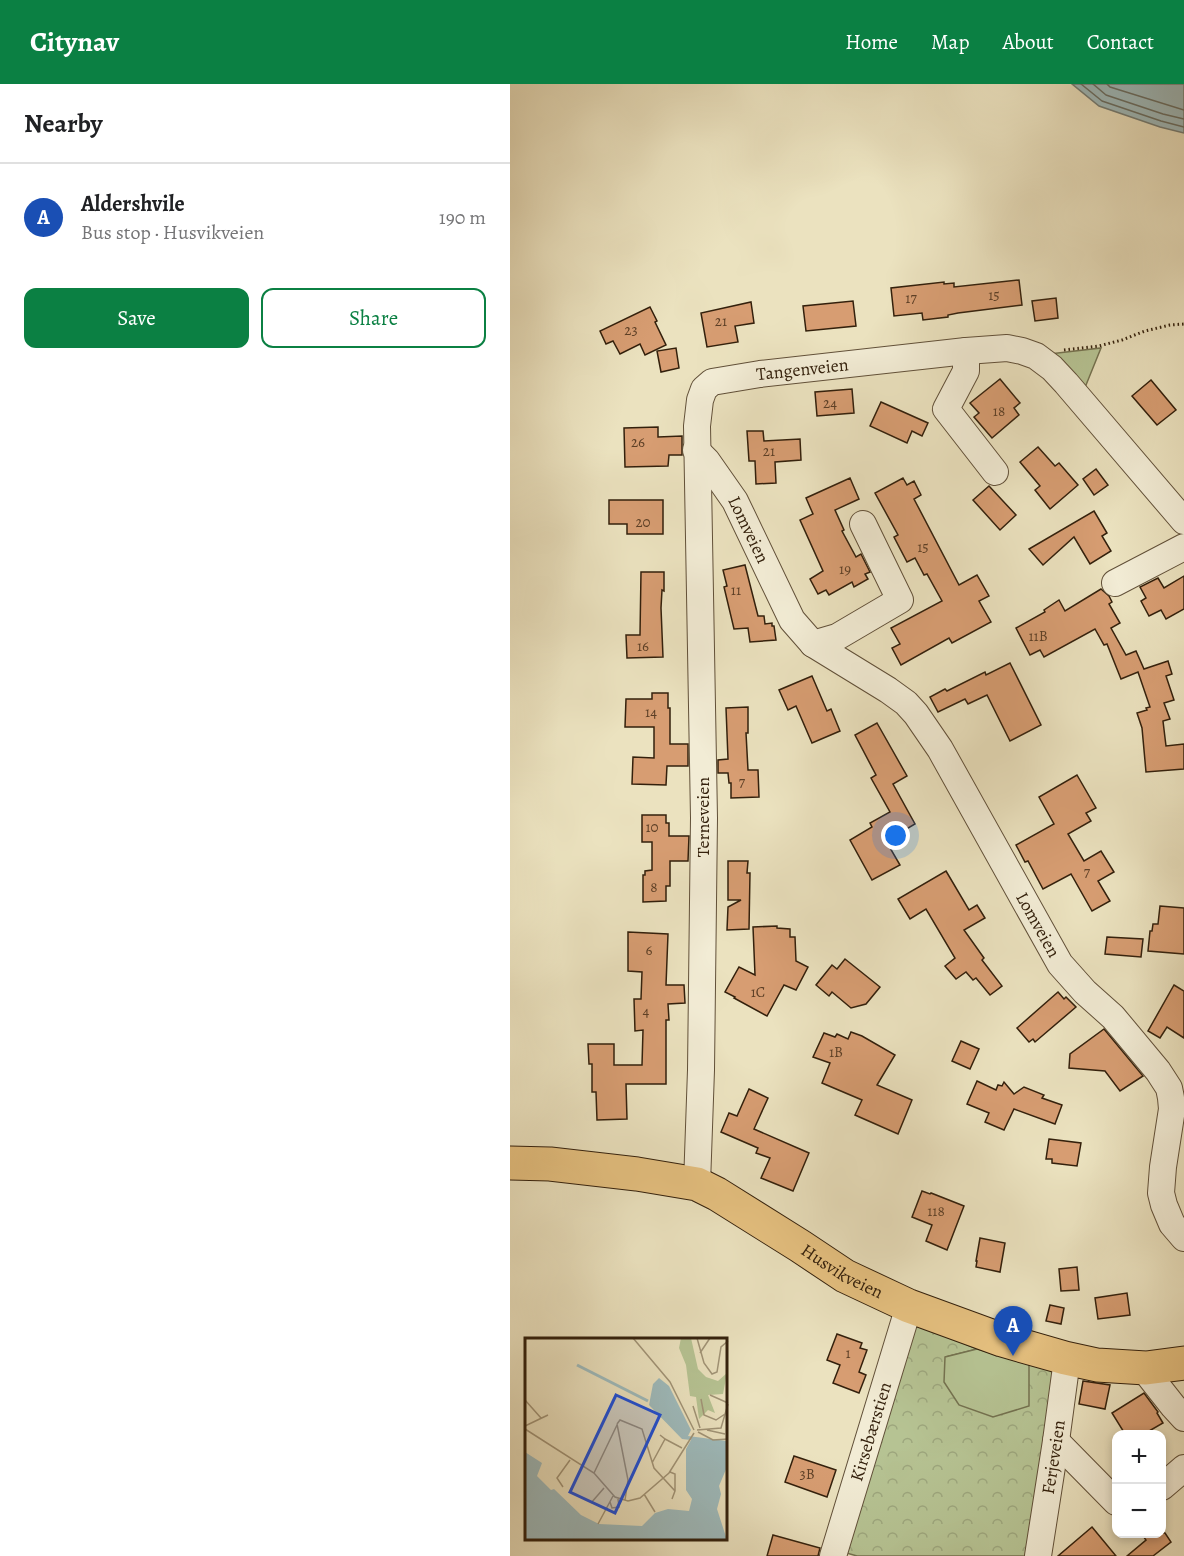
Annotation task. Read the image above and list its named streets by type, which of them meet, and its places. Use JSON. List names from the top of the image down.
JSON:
{
  "streets": {
    "main road": ["Husvikveien"],
    "street": [
      "Tangenveien",
      "Lomveien",
      "Terneveien",
      "Kirsebærstien",
      "Ferjeveien"
    ]
  },
  "crossings": [
    ["Tangenveien", "Lomveien"],
    ["Tangenveien", "Terneveien"],
    ["Lomveien", "Terneveien"],
    ["Terneveien", "Husvikveien"],
    ["Husvikveien", "Kirsebærstien"],
    ["Husvikveien", "Ferjeveien"]
  ],
  "house_numbers": [
    "15",
    "17",
    "21",
    "23",
    "24",
    "18",
    "26",
    "21",
    "20",
    "15",
    "19",
    "11",
    "11B",
    "16",
    "14",
    "7",
    "10",
    "7",
    "8",
    "6",
    "1C",
    "4",
    "1B",
    "118",
    "1",
    "3B"
  ],
  "page": {
    "header": "Citynav",
    "nav": [
      "Home",
      "Map",
      "About",
      "Contact"
    ],
    "heading": "Nearby",
    "list": [
      {
        "mark": "A",
        "name": "Aldershvile",
        "note": "Bus stop · Husvikveien",
        "value": "190 m"
      }
    ],
    "buttons": ["Save", "Share"],
    "pins": "A",
    "map_buttons": ["+", "−"]
  }
}
